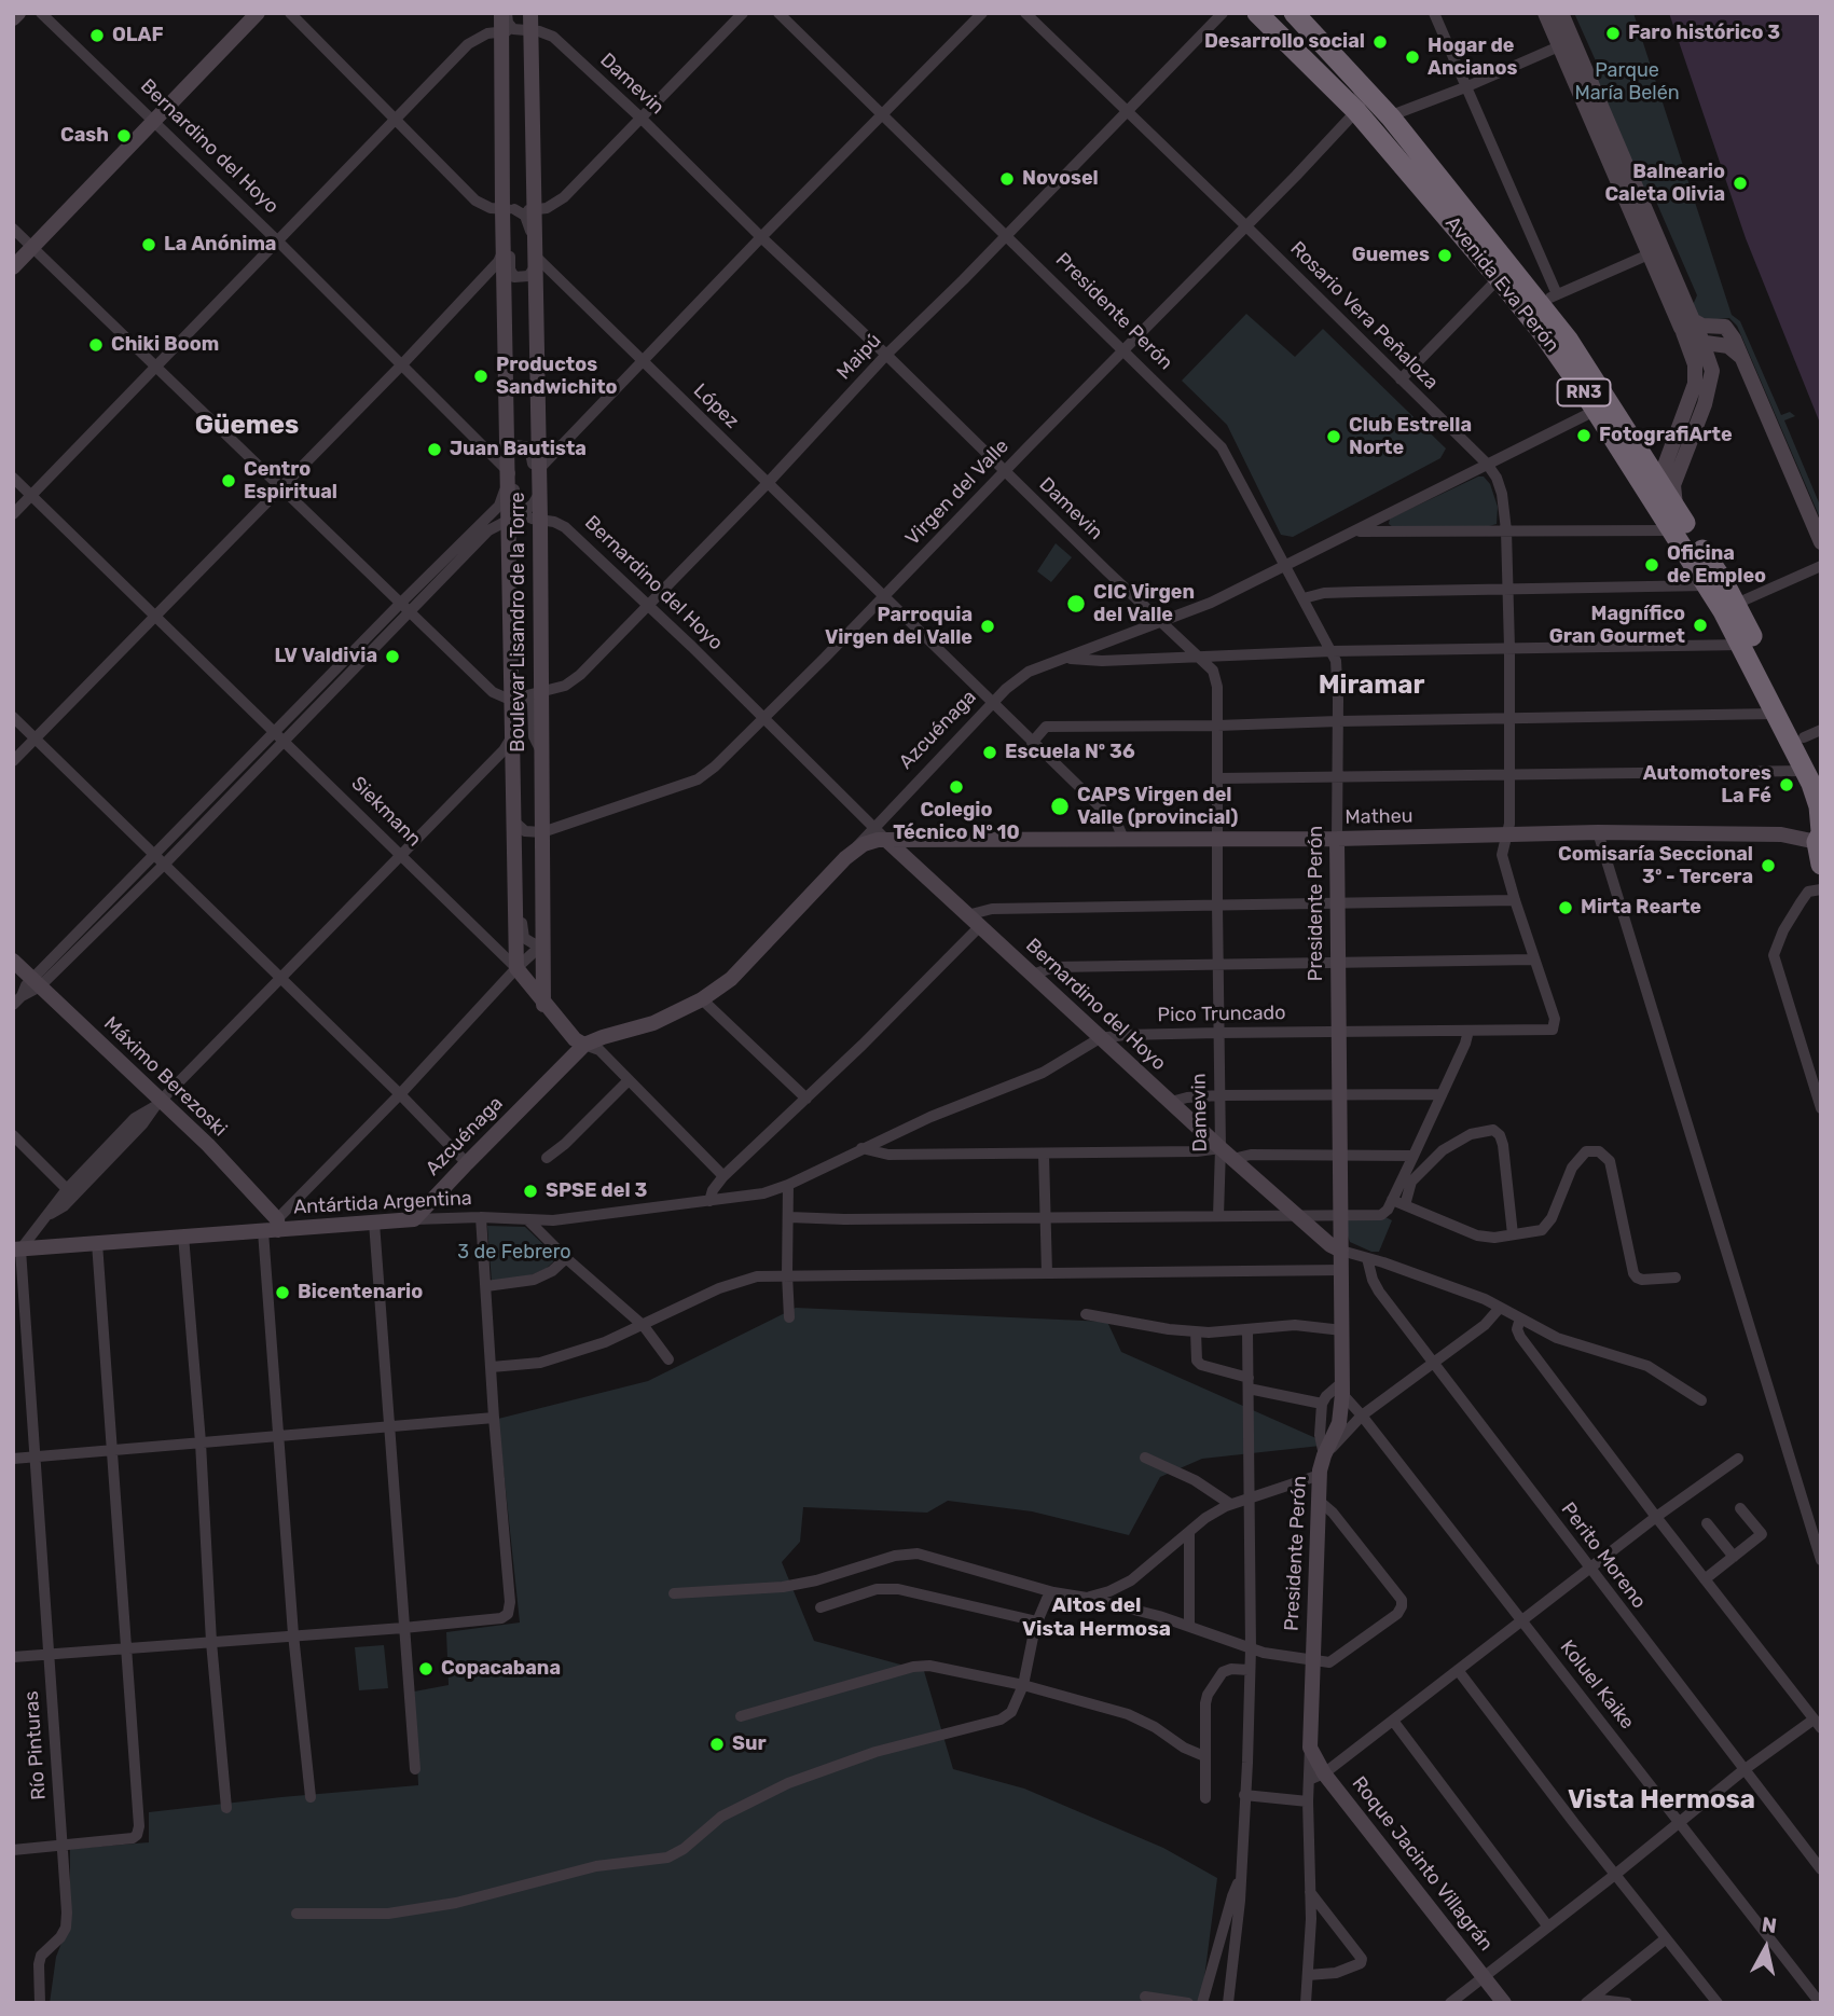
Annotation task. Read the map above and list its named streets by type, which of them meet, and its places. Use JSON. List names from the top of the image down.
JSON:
{
  "streets": {
    "highway": ["Avenida Eva Perón", "RN3"],
    "street": [
      "Damevin",
      "Bernardino del Hoyo",
      "Presidente Perón",
      "Rosario Vera Peñaloza",
      "Maipú",
      "López",
      "Virgen del Valle",
      "Boulevar Lisandro de la Torre",
      "Azcuénaga",
      "Siekmann",
      "Matheu",
      "Pico Truncado",
      "Máximo Berezoski",
      "Antártida Argentina",
      "Perito Moreno",
      "Koluel Kaike",
      "Río Pinturas",
      "Roque Jacinto Villagrán"
    ]
  },
  "crossings": [
    ["Damevin", "Bernardino del Hoyo"],
    ["Damevin", "Maipú"],
    ["Damevin", "Virgen del Valle"],
    ["Damevin", "Boulevar Lisandro de la Torre"],
    ["Damevin", "Azcuénaga"],
    ["Damevin", "Matheu"],
    ["Damevin", "Pico Truncado"],
    ["Bernardino del Hoyo", "Presidente Perón"],
    ["Bernardino del Hoyo", "Maipú"],
    ["Bernardino del Hoyo", "Virgen del Valle"],
    ["Bernardino del Hoyo", "Boulevar Lisandro de la Torre"],
    ["Bernardino del Hoyo", "Azcuénaga"],
    ["Bernardino del Hoyo", "Matheu"],
    ["Bernardino del Hoyo", "Pico Truncado"],
    ["Bernardino del Hoyo", "Perito Moreno"],
    ["Avenida Eva Perón", "Virgen del Valle"],
    ["Avenida Eva Perón", "Azcuénaga"],
    ["Avenida Eva Perón", "Matheu"],
    ["Presidente Perón", "Maipú"],
    ["Presidente Perón", "Virgen del Valle"],
    ["Presidente Perón", "Azcuénaga"],
    ["Presidente Perón", "Matheu"],
    ["Presidente Perón", "Pico Truncado"],
    ["Presidente Perón", "Koluel Kaike"],
    ["Presidente Perón", "Roque Jacinto Villagrán"],
    ["Rosario Vera Peñaloza", "Maipú"],
    ["Rosario Vera Peñaloza", "Virgen del Valle"],
    ["Rosario Vera Peñaloza", "Azcuénaga"],
    ["Rosario Vera Peñaloza", "Matheu"],
    ["Rosario Vera Peñaloza", "Pico Truncado"],
    ["Maipú", "López"],
    ["Maipú", "Boulevar Lisandro de la Torre"],
    ["López", "Virgen del Valle"],
    ["López", "Boulevar Lisandro de la Torre"],
    ["López", "Azcuénaga"],
    ["López", "Matheu"],
    ["Virgen del Valle", "Boulevar Lisandro de la Torre"],
    ["Boulevar Lisandro de la Torre", "Siekmann"],
    ["Azcuénaga", "Siekmann"],
    ["Azcuénaga", "Matheu"],
    ["Azcuénaga", "Antártida Argentina"],
    ["Pico Truncado", "Antártida Argentina"],
    ["Máximo Berezoski", "Antártida Argentina"],
    ["Antártida Argentina", "Río Pinturas"]
  ],
  "districts": [
    "Güemes",
    "Miramar",
    "Altos del Vista Hermosa",
    "Vista Hermosa"
  ],
  "parks": ["Parque María Belén", "3 de Febrero"],
  "places": [
    "Faro histórico 3",
    "OLAF",
    "Desarrollo social",
    "Hogar de Ancianos",
    "Cash",
    "Novosel",
    "Balneario Caleta Olivia",
    "La Anónima",
    "Guemes",
    "Chiki Boom",
    "Productos Sandwichito",
    "FotografiArte",
    "Club Estrella Norte",
    "Juan Bautista",
    "Centro Espiritual",
    "Oficina de Empleo",
    "CIC Virgen del Valle",
    "Magnífico Gran Gourmet",
    "Parroquia Virgen del Valle",
    "LV Valdivia",
    "Escuela Nº 36",
    "Automotores La Fé",
    "Colegio Técnico Nº 10",
    "CAPS Virgen del Valle (provincial)",
    "Comisaría Seccional 3º - Tercera",
    "Mirta Rearte",
    "SPSE del 3",
    "Bicentenario",
    "Copacabana",
    "Sur"
  ],
  "north": "top"
}
